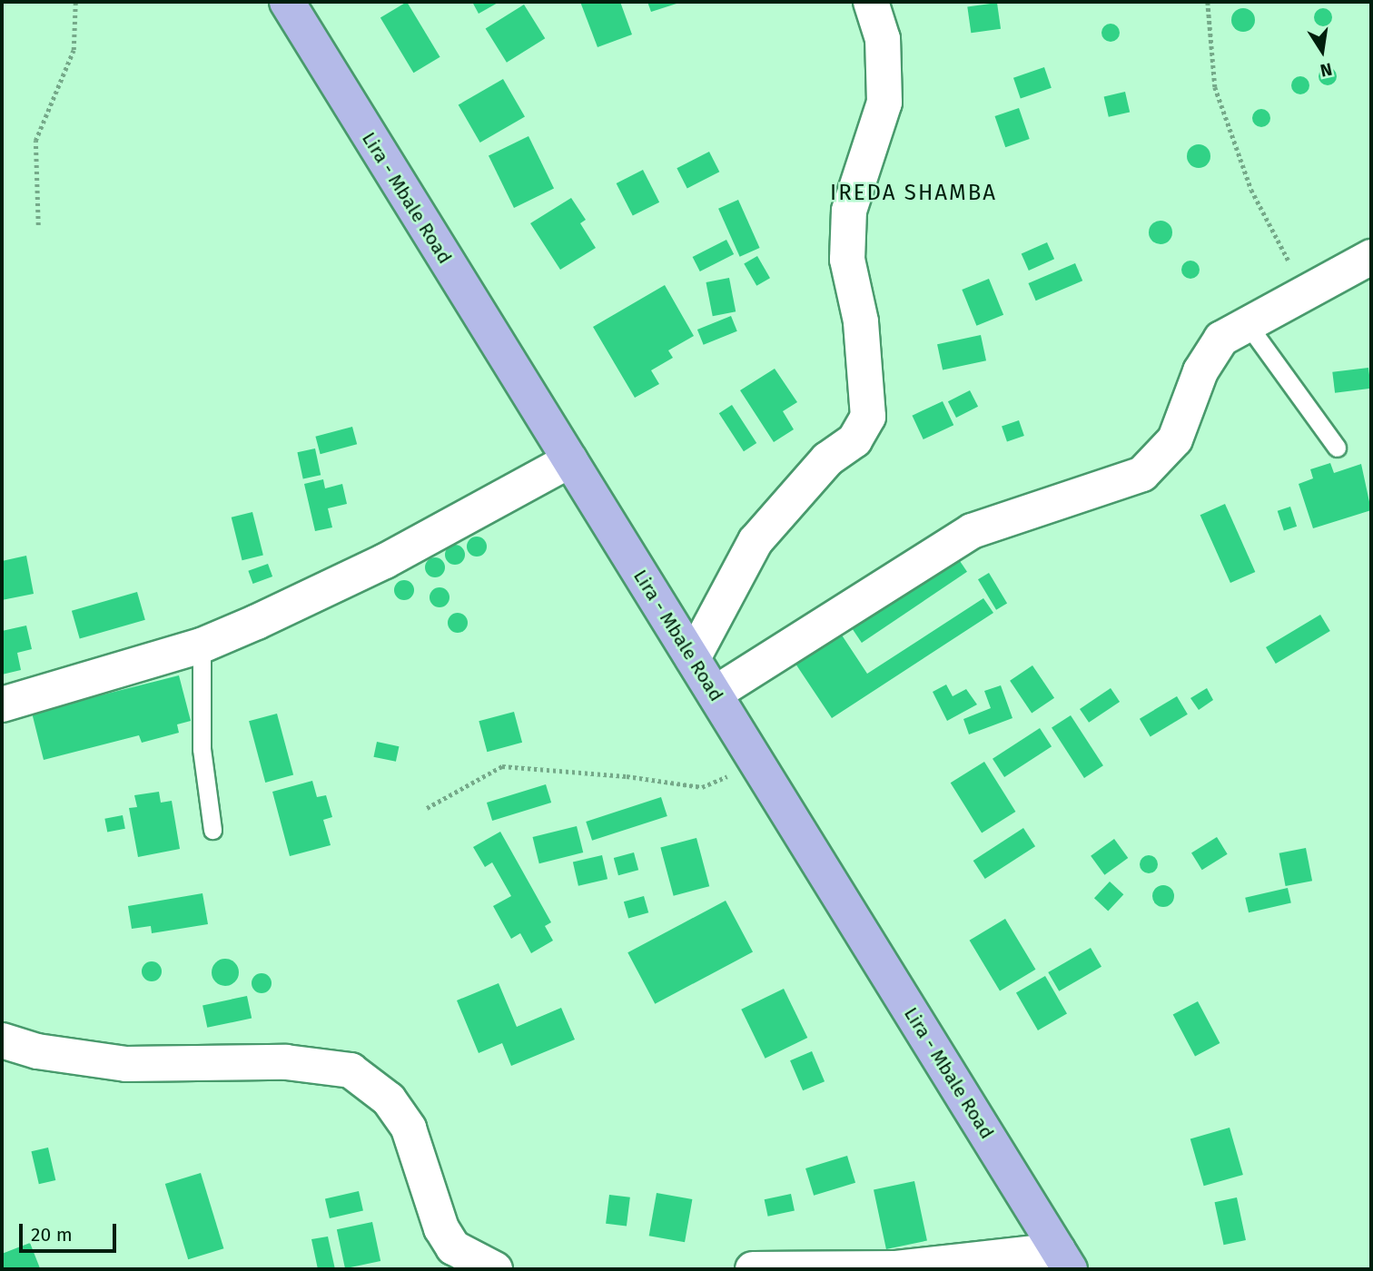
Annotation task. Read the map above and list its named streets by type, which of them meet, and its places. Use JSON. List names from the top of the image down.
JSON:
{
  "streets": {
    "main road": ["Lira - Mbale Road"]
  },
  "districts": ["IREDA SHAMBA"],
  "scale_bar": "20 m",
  "north": "bottom"
}
